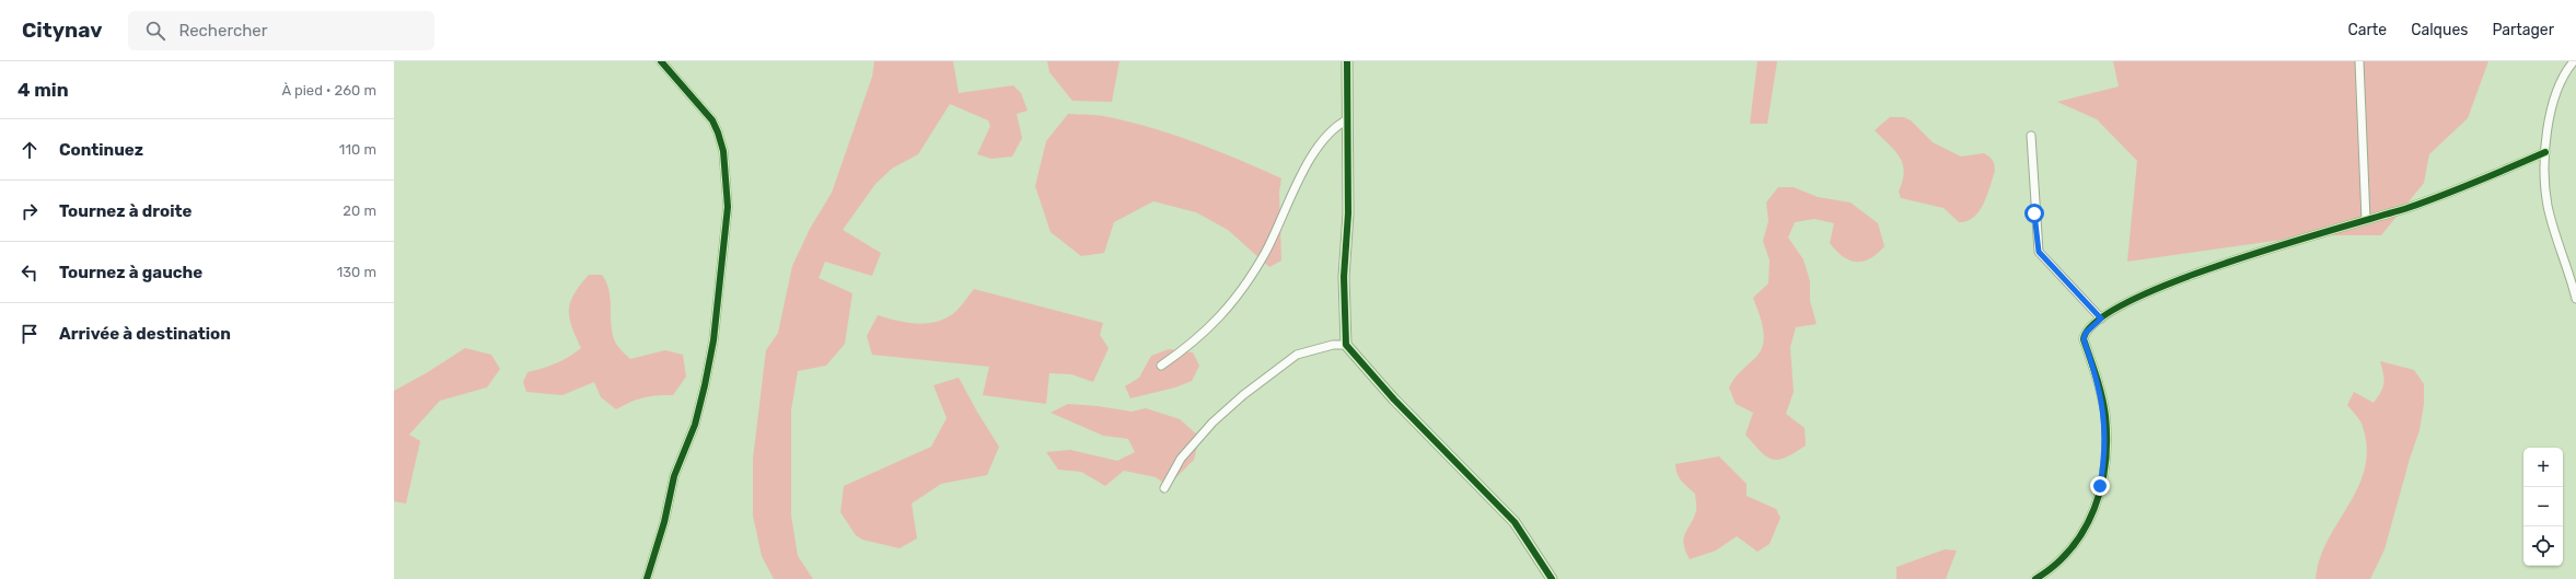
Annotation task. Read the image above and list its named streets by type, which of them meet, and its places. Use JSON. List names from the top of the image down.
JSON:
{
  "page": {
    "header": "Citynav",
    "search": "Rechercher",
    "nav": ["Carte", "Calques", "Partager"],
    "heading": ["4 min", "À pied · 260 m"],
    "list": [
      ["Continuez", "110 m"],
      ["Tournez à droite", "20 m"],
      ["Tournez à gauche", "130 m"],
      "Arrivée à destination"
    ],
    "map_buttons": ["+", "−"]
  }
}
